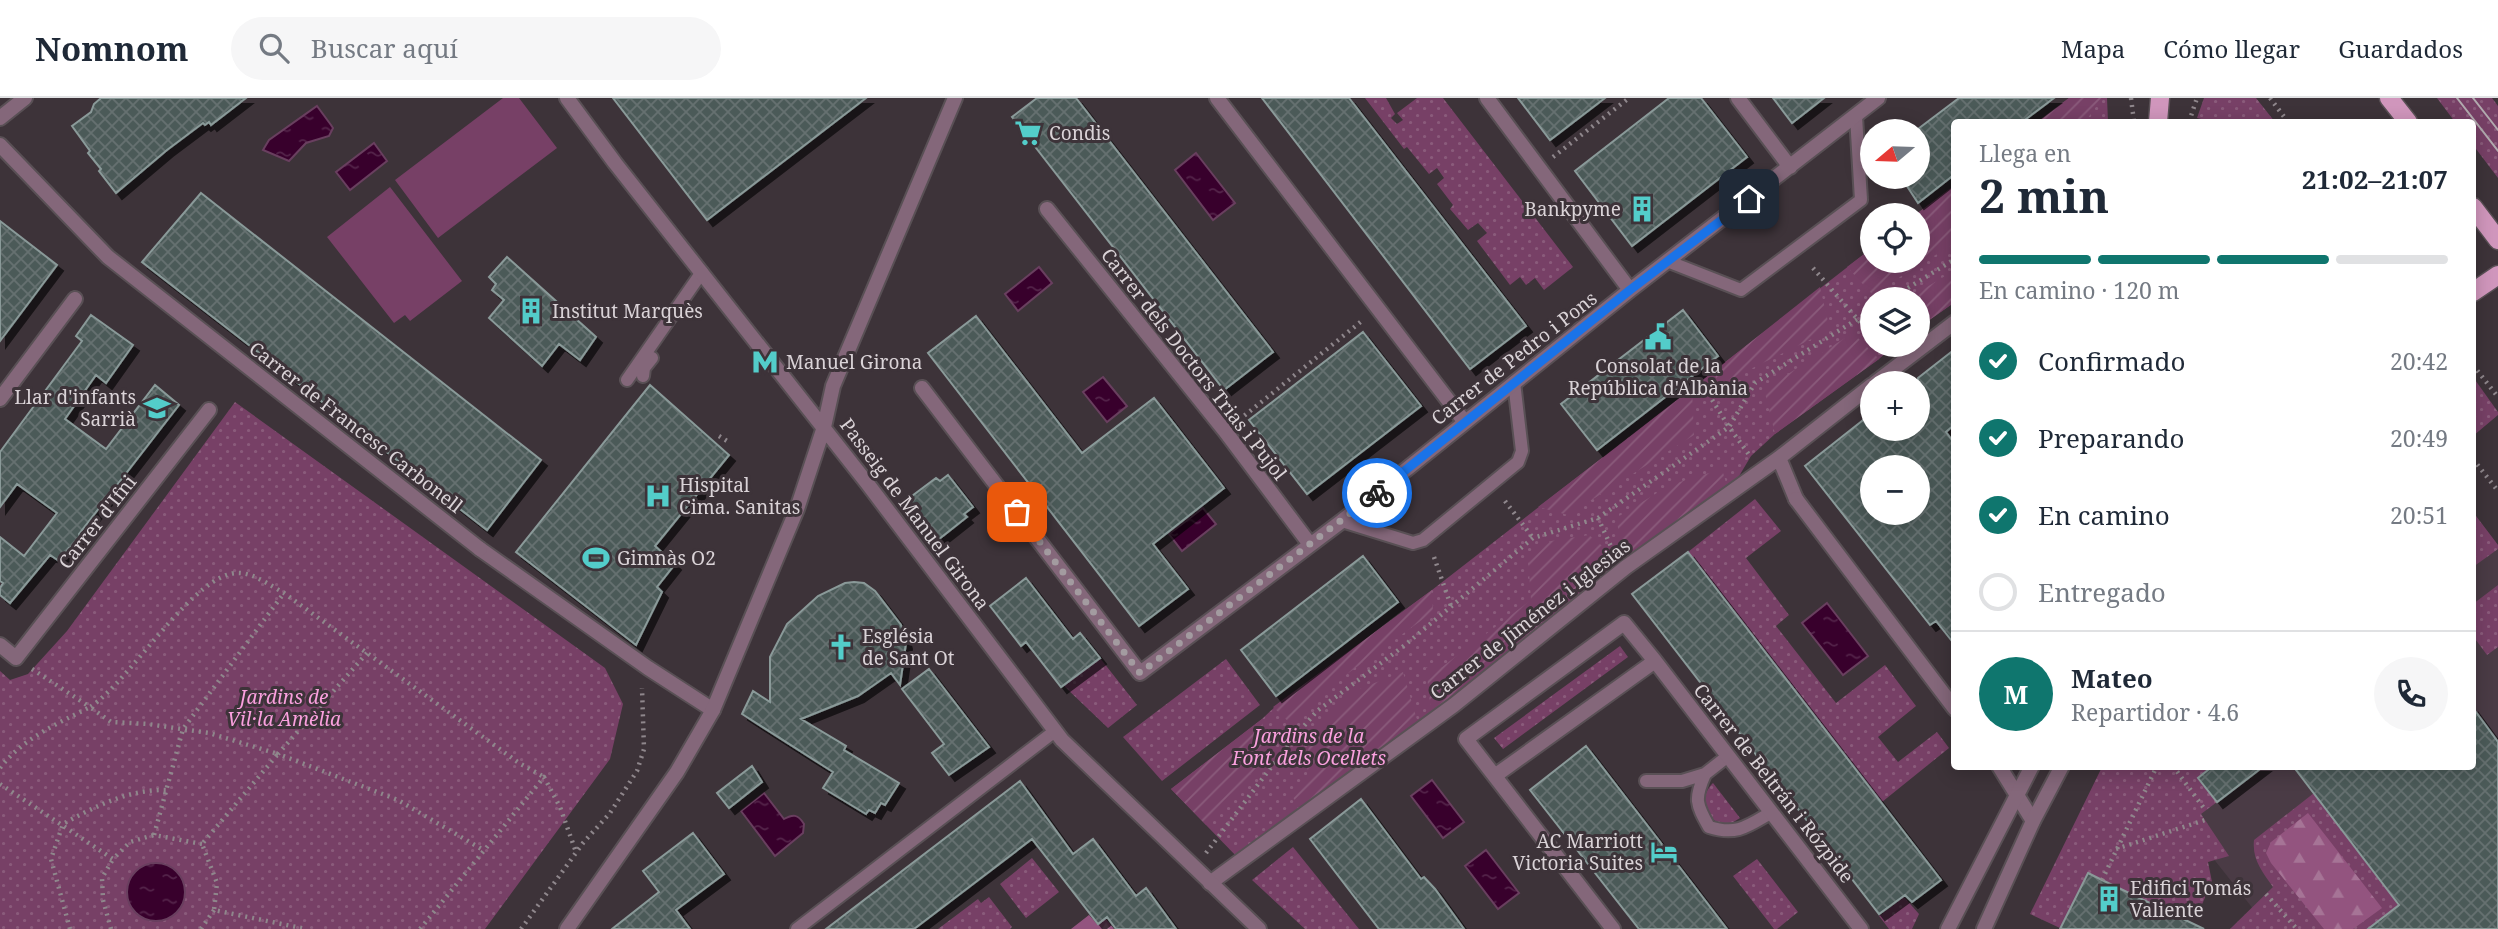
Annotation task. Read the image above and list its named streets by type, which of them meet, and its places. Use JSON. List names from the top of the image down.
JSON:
{
  "streets": {
    "street": [
      "Carrer de Pedro i Pons",
      "Carrer dels Doctors Trias i Pujol",
      "Carrer de Francesc Carbonell",
      "Passeig de Manuel Girona",
      "Carrer d'Ifni",
      "Carrer de Jiménez i Iglesias",
      "Carrer de Beltrán i Rózpide"
    ]
  },
  "crossings": [
    ["Carrer de Pedro i Pons", "Carrer dels Doctors Trias i Pujol"],
    ["Passeig de Manuel Girona", "Carrer de Jiménez i Iglesias"]
  ],
  "parks": ["Jardins de Vil·la Amèlia", "Jardins de la Font dels Ocellets"],
  "places": {
    "supermarket": ["Condis"],
    "building": ["Bankpyme", "Institut Marquès", "Edifici Tomás Valiente"],
    "public building": ["Consolat de la República d'Albània"],
    "metro station": ["Manuel Girona"],
    "school or university": ["Llar d'infants Sarrià"],
    "hospital": ["Hispital Cima. Sanitas"],
    "sports": ["Gimnàs O2"],
    "church": ["Església de Sant Ot"],
    "hotel": ["AC Marriott Victoria Suites"]
  },
  "north": "left",
  "page": {
    "header": "Nomnom",
    "search": "Buscar aquí",
    "nav": ["Mapa", "Cómo llegar", "Guardados"],
    "map_buttons": ["+", "−"],
    "heading": ["2 min", "Llega en", "21:02–21:07"],
    "panel": ["Mateo", "Repartidor · 4.6"],
    "bar": "En camino · 120 m",
    "list": [
      ["Confirmado", "20:42"],
      ["Preparando", "20:49"],
      ["En camino", "20:51"],
      "Entregado"
    ],
    "round": "M"
  }
}
